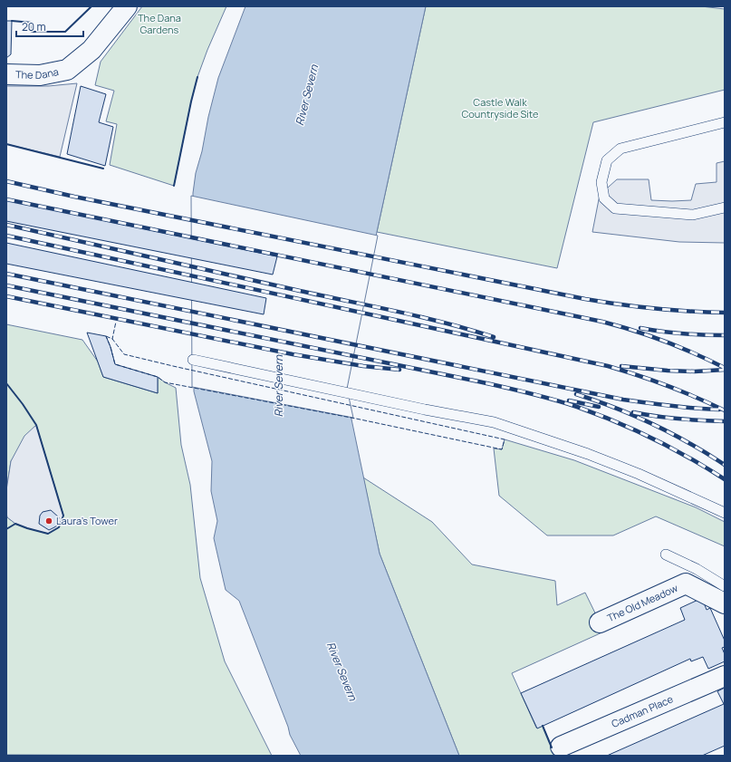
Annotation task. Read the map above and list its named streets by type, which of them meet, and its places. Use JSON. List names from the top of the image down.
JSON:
{
  "streets": {
    "street": ["The Dana", "The Old Meadow", "Cadman Place"]
  },
  "water": ["River Severn"],
  "parks": ["The Dana Gardens", "Castle Walk Countryside Site"],
  "places": ["Laura's Tower"],
  "scale_bar": "20 m"
}
